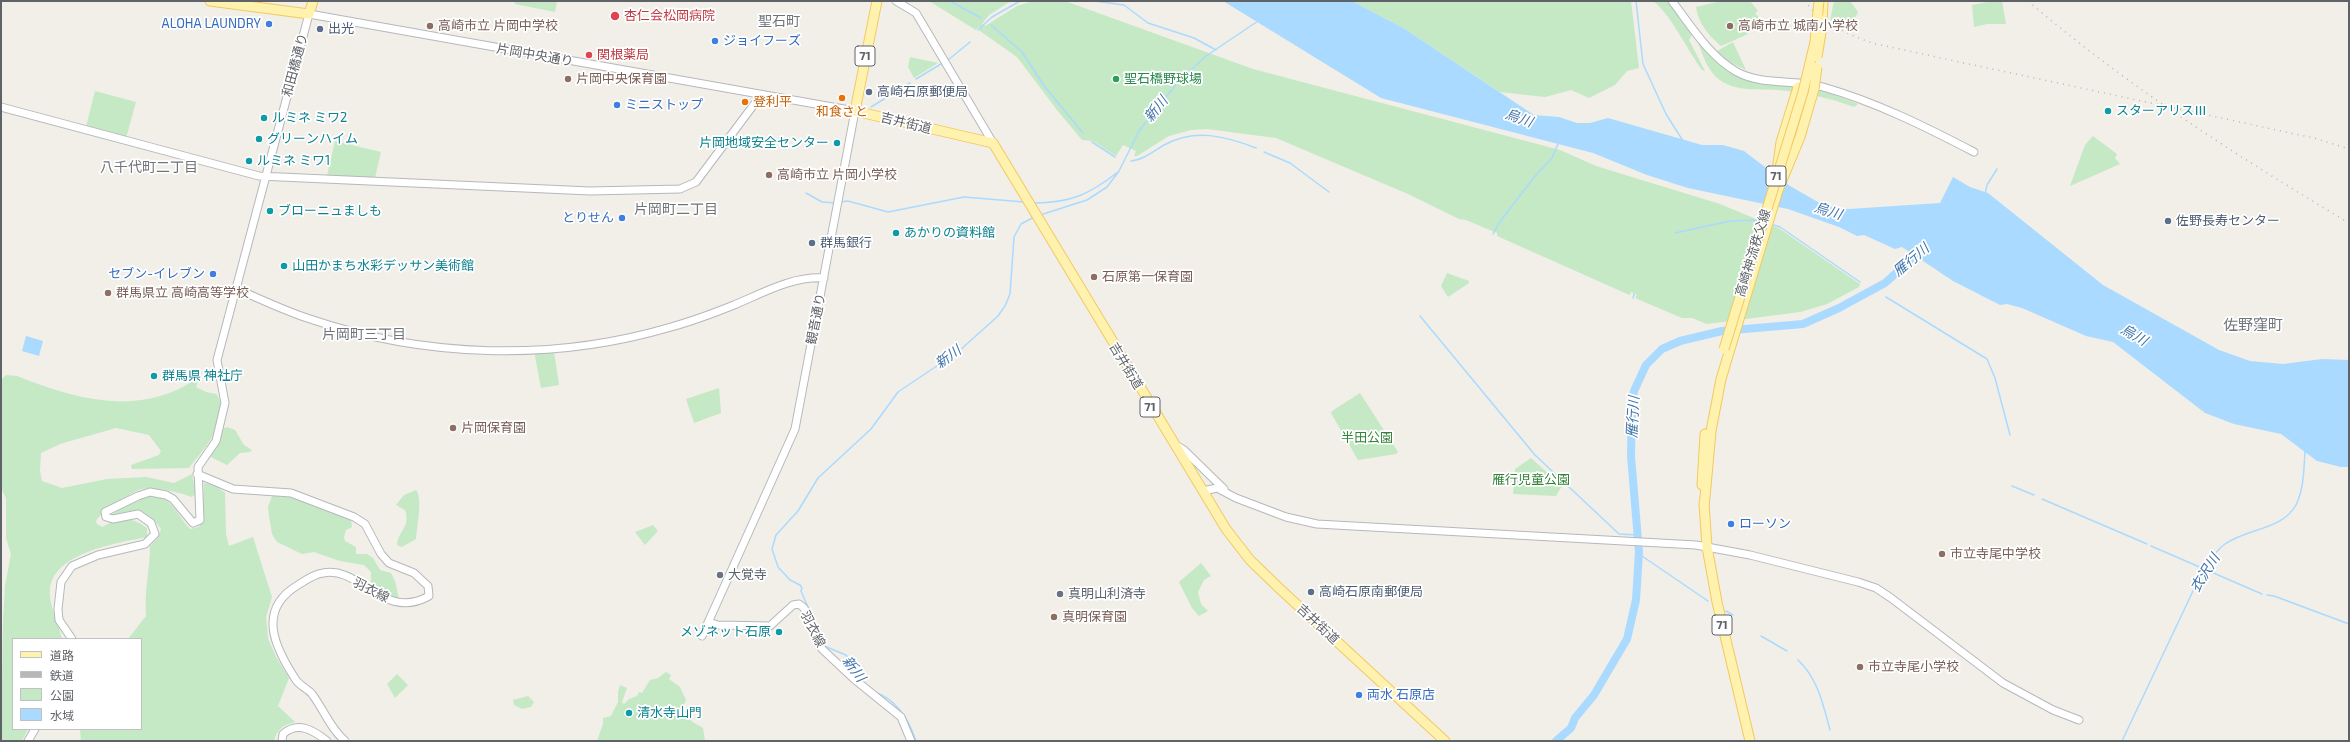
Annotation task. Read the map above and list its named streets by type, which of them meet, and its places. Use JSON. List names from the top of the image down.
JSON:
{
  "streets": {
    "main road": [
      "71",
      "和田橋通り",
      "吉井街道",
      "高崎神流秩父線",
      "観音通り"
    ],
    "street": ["片岡中央通り", "羽衣線"]
  },
  "crossings": [
    ["片岡中央通り", "和田橋通り"],
    ["片岡中央通り", "吉井街道"],
    ["片岡中央通り", "観音通り"],
    ["71", "高崎神流秩父線"],
    ["和田橋通り", "羽衣線"],
    ["吉井街道", "観音通り"],
    ["観音通り", "羽衣線"]
  ],
  "districts": [
    "聖石町",
    "八千代町二丁目",
    "片岡町二丁目",
    "佐野窪町",
    "片岡町三丁目"
  ],
  "water": [
    "新川",
    "烏川",
    "雁行川",
    "衣沢川"
  ],
  "parks": ["半田公園", "雁行児童公園"],
  "places": [
    "杏仁会松岡病院",
    "ALOHA LAUNDRY",
    "高崎市立 片岡中学校",
    "高崎市立 城南小学校",
    "出光",
    "ジョイフーズ",
    "関根薬局",
    "片岡中央保育園",
    "聖石橋野球場",
    "高崎石原郵便局",
    "和食さと",
    "登利平",
    "ミニストップ",
    "スターアリスⅢ",
    "ルミネ ミワ2",
    "グリーンハイム",
    "片岡地域安全センター",
    "ルミネ ミワ1",
    "高崎市立 片岡小学校",
    "ブローニュましも",
    "とりせん",
    "佐野長寿センター",
    "あかりの資料館",
    "群馬銀行",
    "山田かまち水彩デッサン美術館",
    "セブン-イレブン",
    "石原第一保育園",
    "群馬県立 高崎高等学校",
    "群馬県 神社庁",
    "片岡保育園",
    "ローソン",
    "市立寺尾中学校",
    "大覚寺",
    "高崎石原南郵便局",
    "真明山利済寺",
    "真明保育園",
    "メゾネット石原",
    "市立寺尾小学校",
    "両水 石原店",
    "清水寺山門"
  ],
  "legend": [
    "道路",
    "鉄道",
    "公園",
    "水域"
  ]
}
